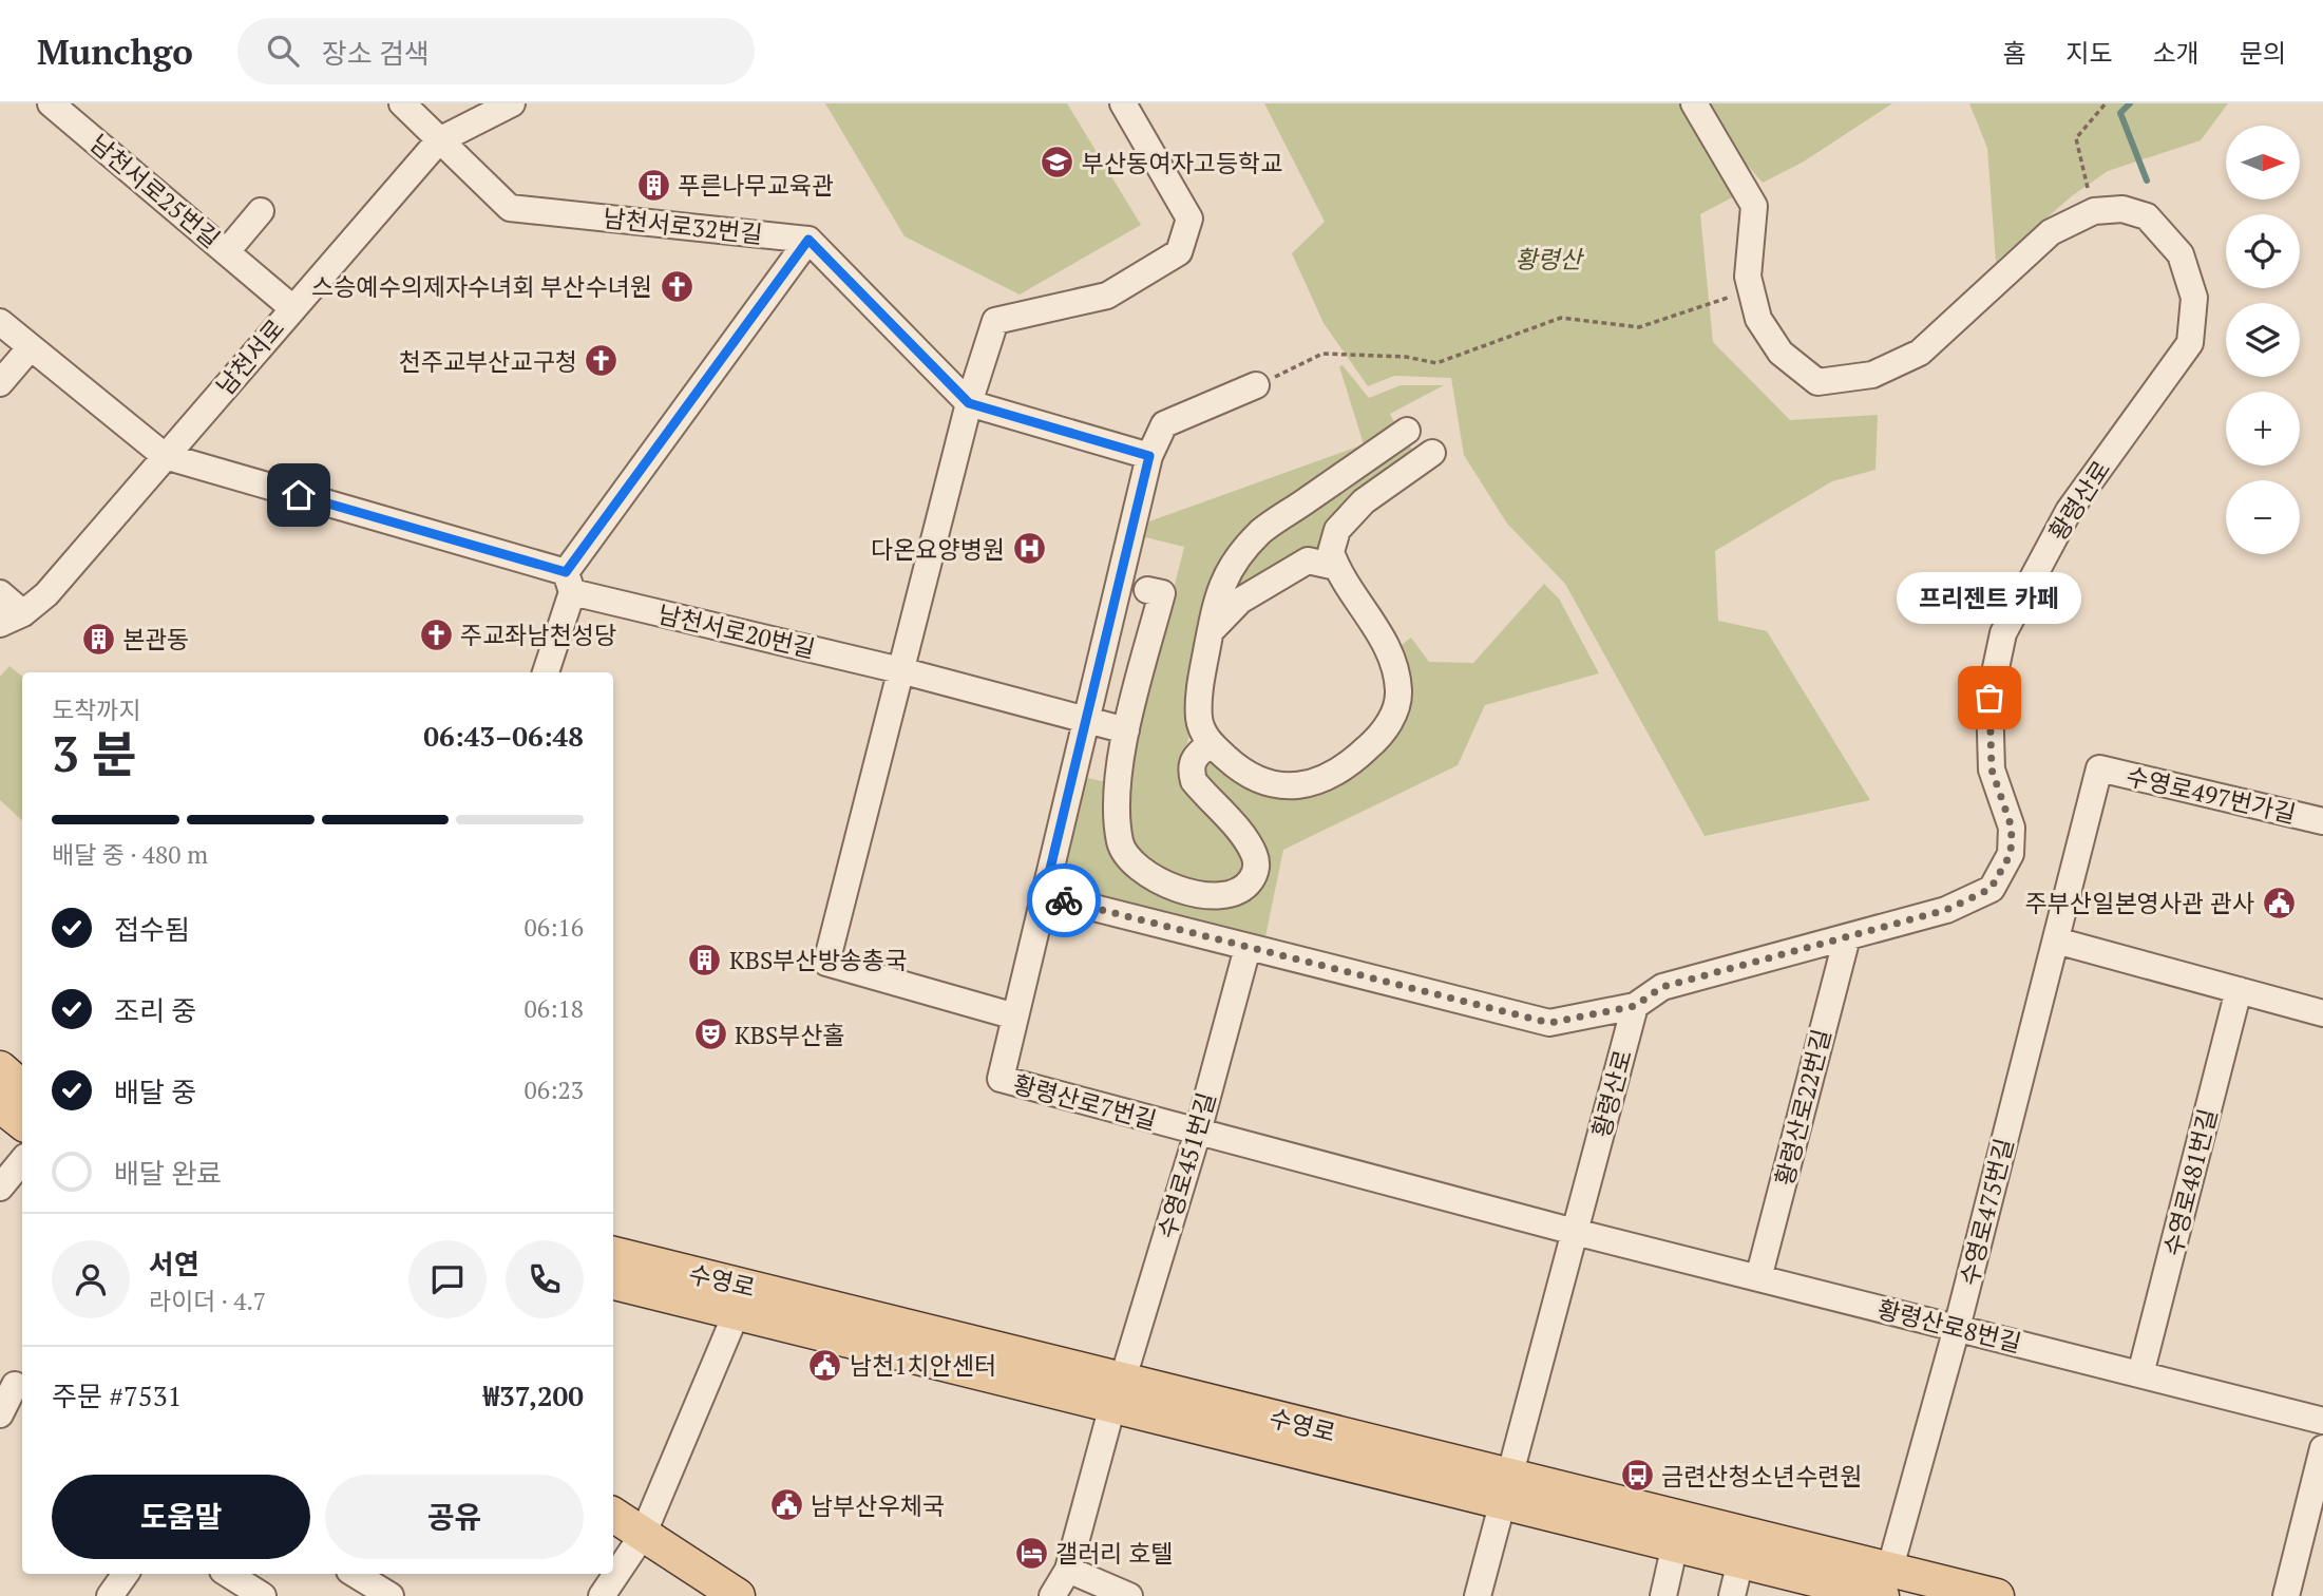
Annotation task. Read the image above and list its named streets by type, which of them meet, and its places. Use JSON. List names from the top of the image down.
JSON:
{
  "streets": {
    "main road": ["수영로"],
    "street": [
      "남천서로25번길",
      "남천서로32번길",
      "남천서로",
      "황령산로",
      "남천서로20번길",
      "수영로497번가길",
      "황령산로7번길",
      "황령산로22번길",
      "수영로451번길",
      "수영로481번길",
      "수영로475번길",
      "황령산로8번길"
    ]
  },
  "crossings": [
    ["남천서로25번길", "남천서로"],
    ["남천서로32번길", "남천서로"],
    ["남천서로", "남천서로20번길"],
    ["황령산로", "황령산로7번길"],
    ["황령산로", "황령산로22번길"],
    ["황령산로", "수영로"],
    ["황령산로", "황령산로8번길"],
    ["남천서로20번길", "황령산로7번길"],
    ["수영로497번가길", "수영로475번길"],
    ["황령산로7번길", "수영로451번길"],
    ["황령산로7번길", "황령산로8번길"],
    ["황령산로22번길", "황령산로8번길"],
    ["수영로451번길", "수영로"],
    ["수영로481번길", "황령산로8번길"],
    ["수영로475번길", "수영로"],
    ["수영로475번길", "황령산로8번길"]
  ],
  "parks": ["황령산"],
  "places": {
    "school or university": ["부산동여자고등학교"],
    "building": ["푸른나무교육관", "본관동", "KBS부산방송총국"],
    "church": ["스승예수의제자수녀회 부산수녀원", "천주교부산교구청", "주교좌남천성당"],
    "hospital": ["다온요양병원"],
    "other": ["프리젠트 카페"],
    "public building": ["주부산일본영사관 관사", "남천1치안센터", "남부산우체국"],
    "theatre": ["KBS부산홀"],
    "bus stop": ["금련산청소년수련원"],
    "hotel": ["갤러리 호텔"]
  },
  "north": "right",
  "page": {
    "header": "Munchgo",
    "search": "장소 검색",
    "nav": [
      "홈",
      "지도",
      "소개",
      "문의"
    ],
    "map_buttons": ["+", "−"],
    "bubble": "프리젠트 카페",
    "heading": ["3 분", "도착까지", "06:43–06:48"],
    "panel": [
      "서연",
      "라이더 · 4.7",
      "주문 #7531",
      "₩37,200"
    ],
    "bar": "배달 중 · 480 m",
    "list": [
      ["접수됨", "06:16"],
      ["조리 중", "06:18"],
      ["배달 중", "06:23"],
      "배달 완료"
    ],
    "buttons": ["도움말", "공유"]
  }
}
